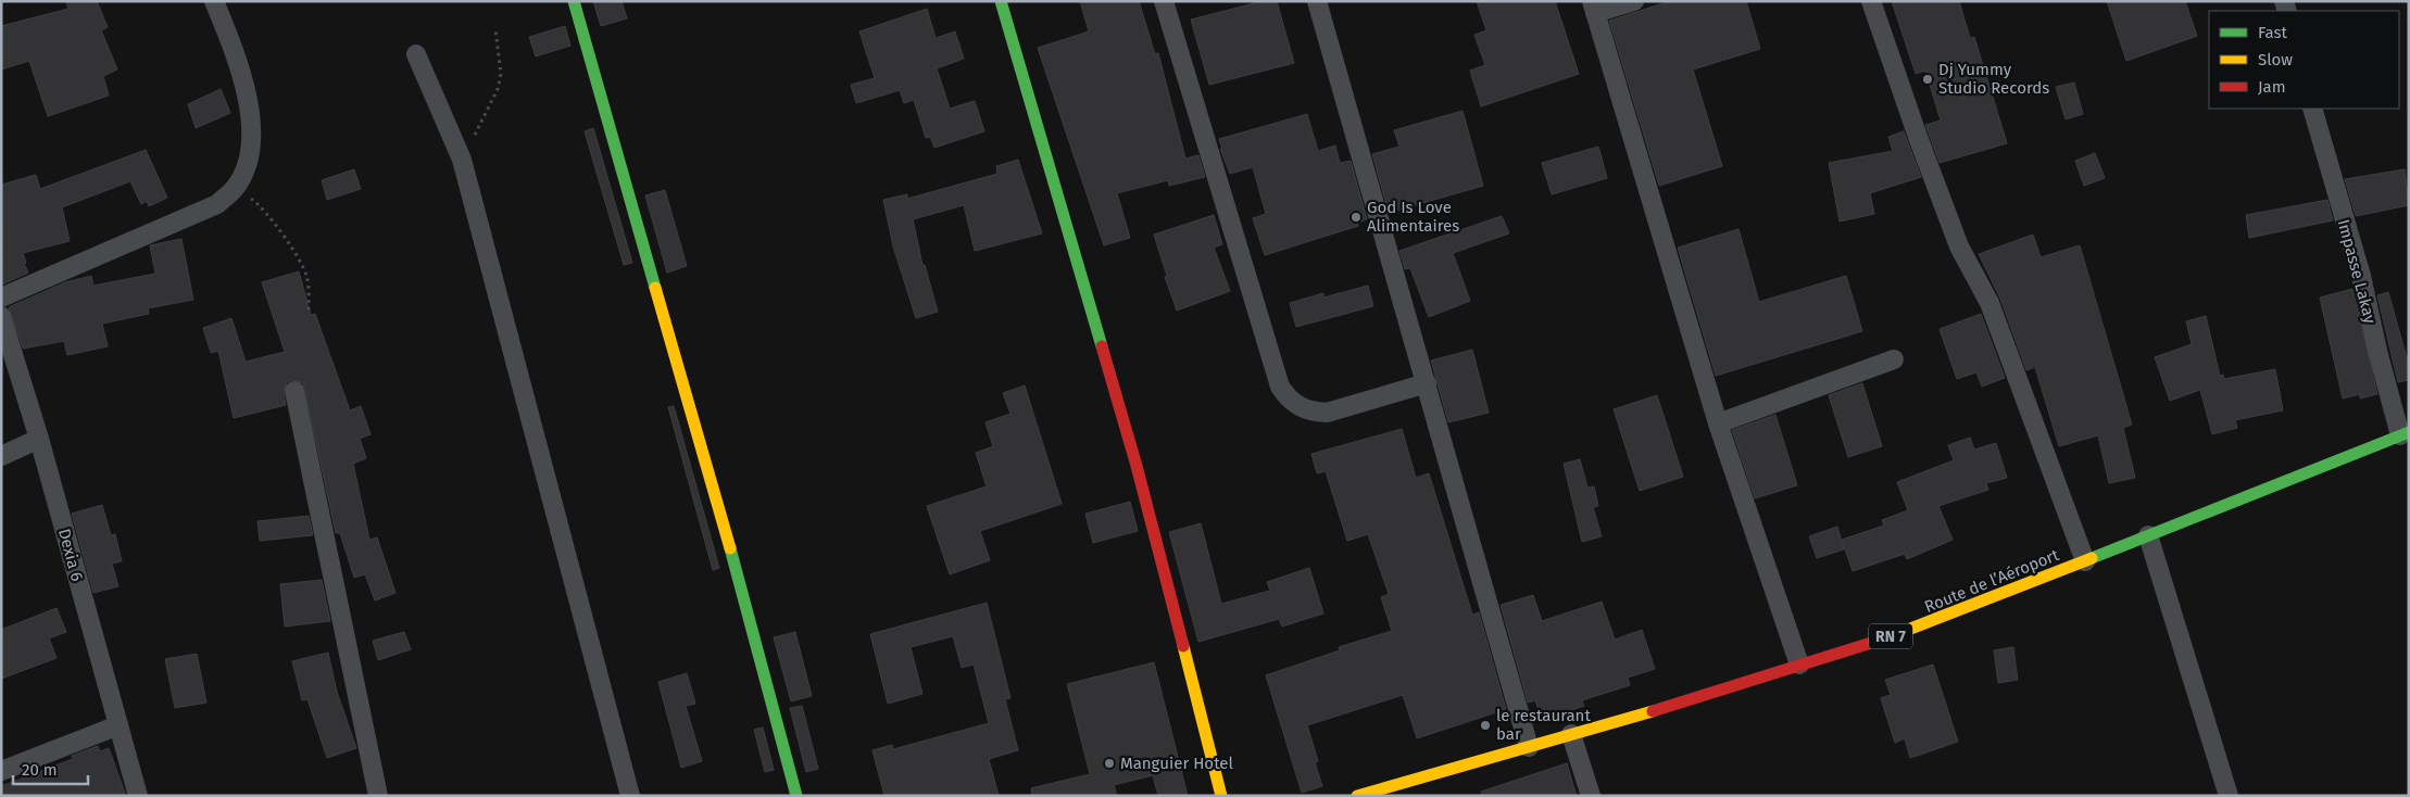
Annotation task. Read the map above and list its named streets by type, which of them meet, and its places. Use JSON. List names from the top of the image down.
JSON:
{
  "streets": {
    "street": [
      "Impasse Lakay",
      "Dexia 6",
      "Route de l’Aéroport",
      "RN 7"
    ]
  },
  "crossings": [
    ["Impasse Lakay", "Route de l’Aéroport"]
  ],
  "places": [
    "Dj Yummy Studio Records",
    "God Is Love Alimentaires",
    "le restaurant bar",
    "Manguier Hotel"
  ],
  "legend": ["Fast", "Slow", "Jam"],
  "scale_bar": "20 m"
}
